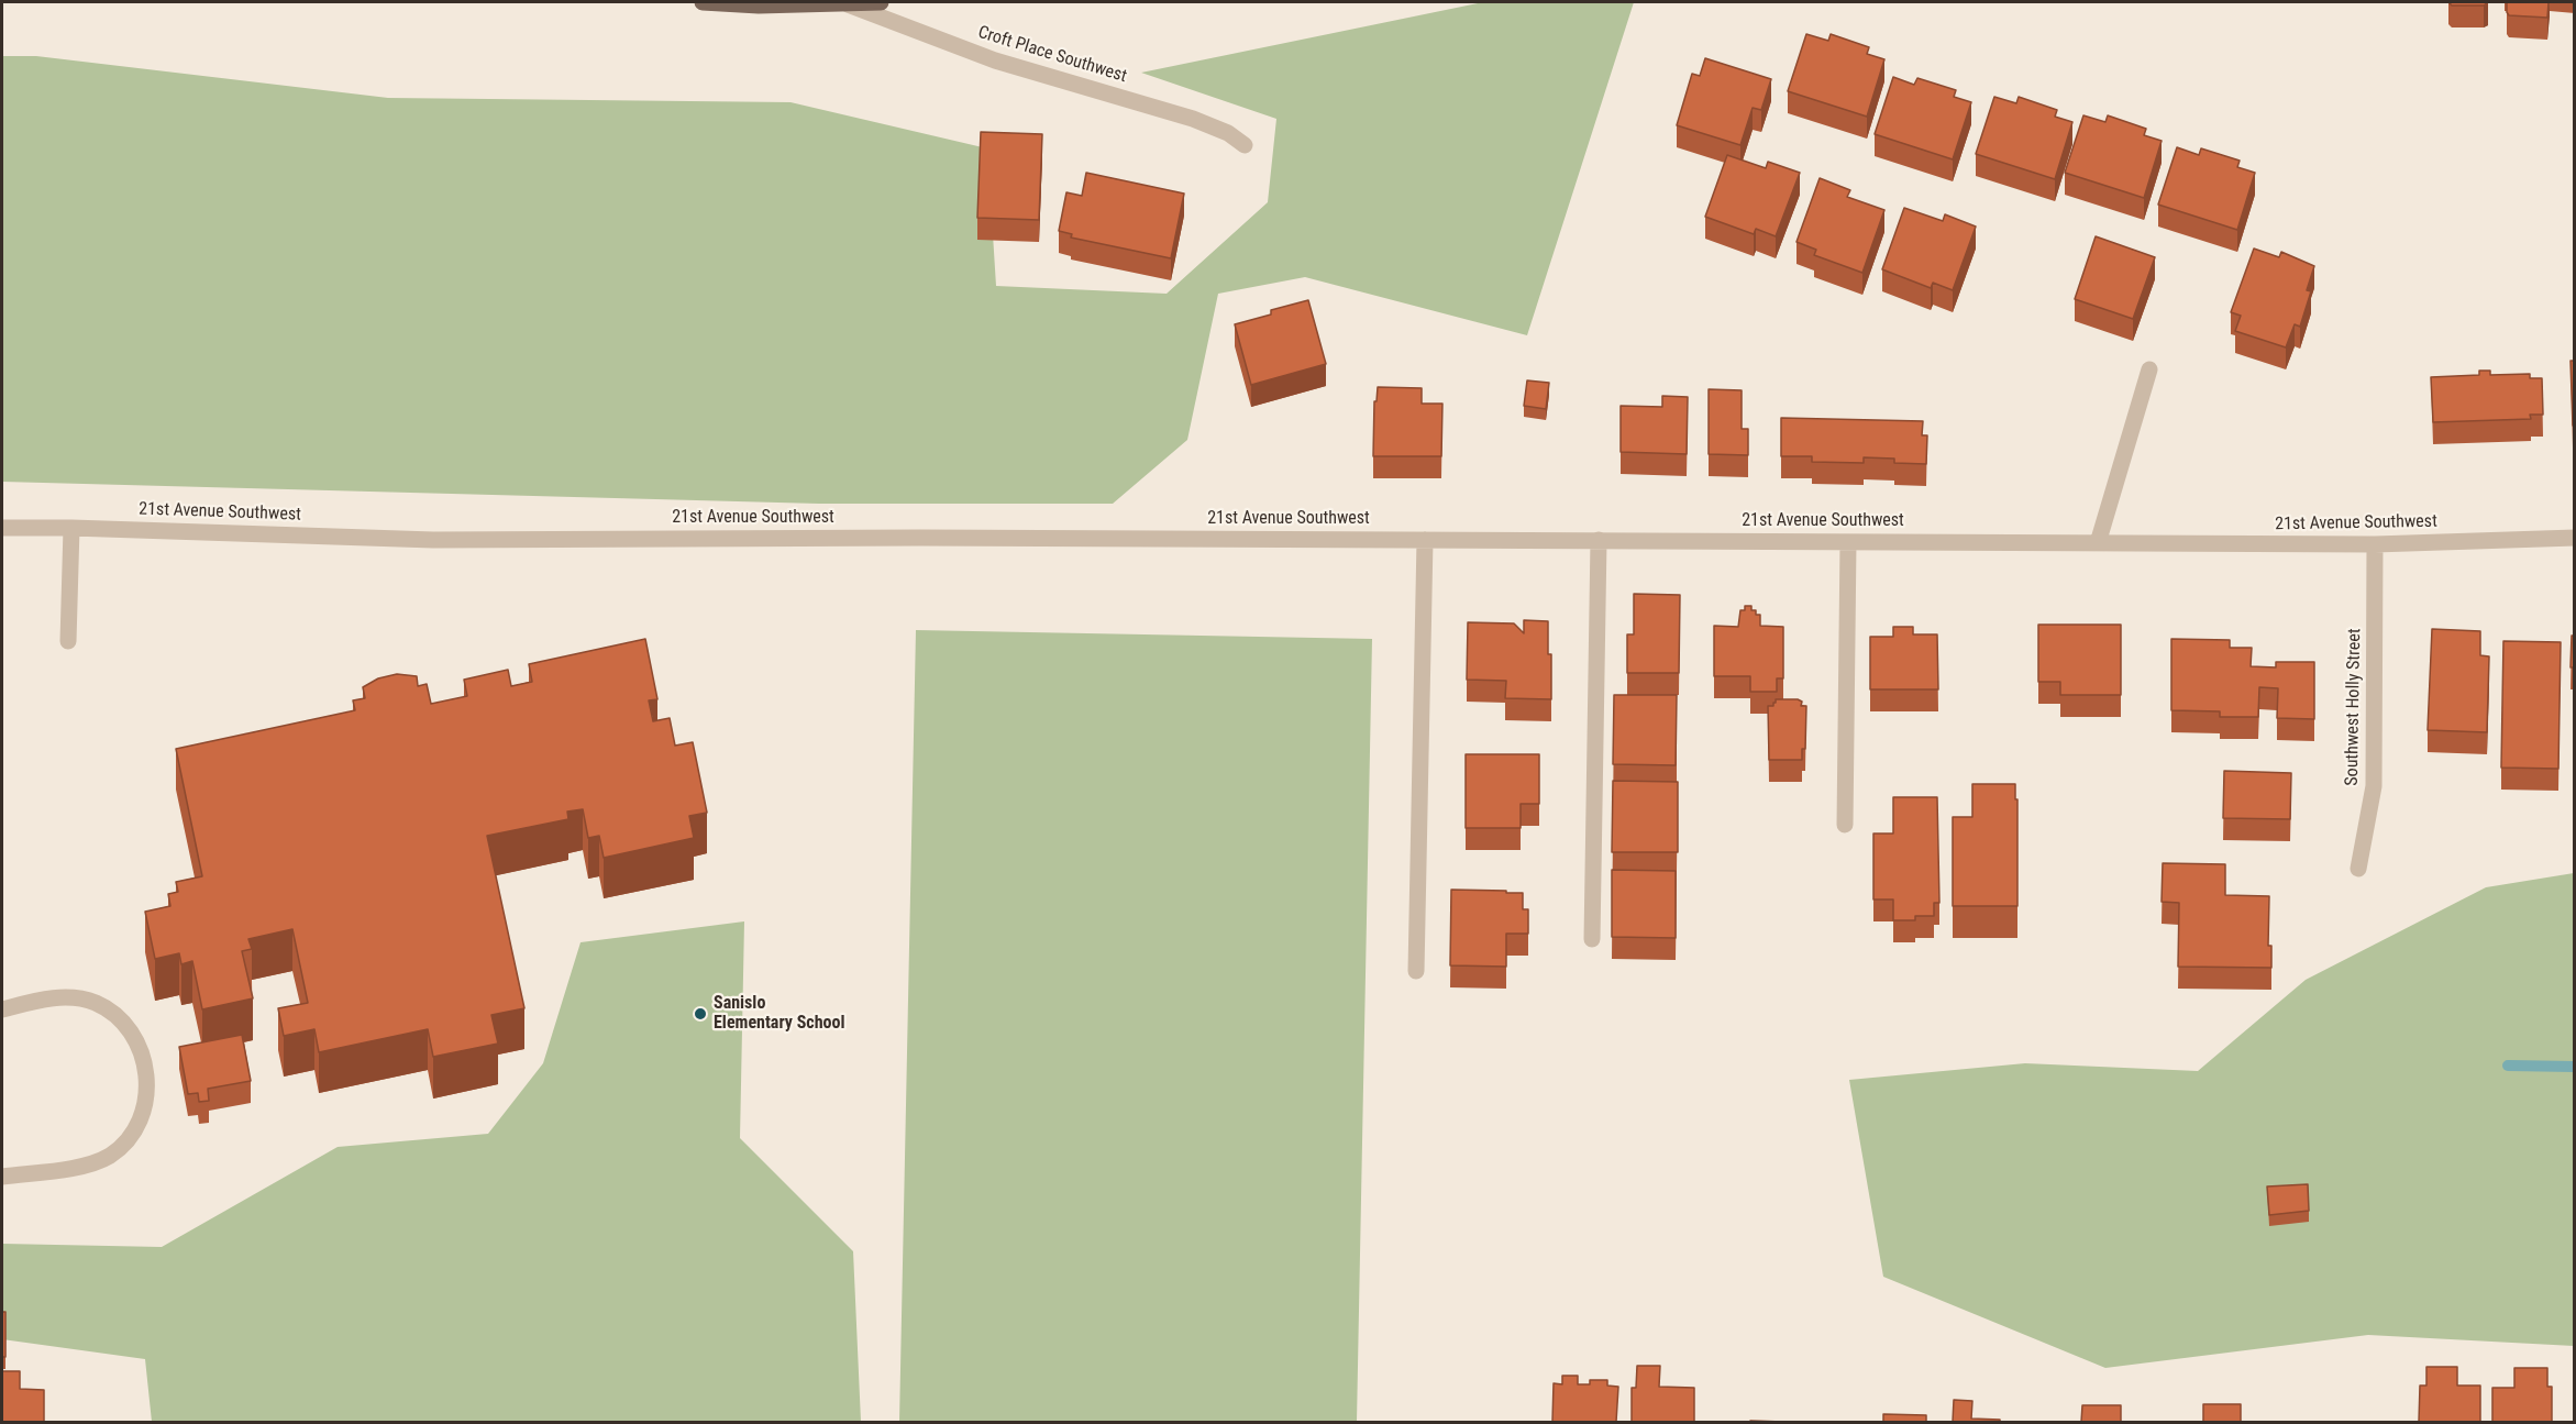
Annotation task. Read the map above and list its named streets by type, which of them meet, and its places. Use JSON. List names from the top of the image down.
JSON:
{
  "streets": {
    "street": ["Croft Place Southwest", "21st Avenue Southwest", "Southwest Holly Street"]
  },
  "crossings": [
    ["21st Avenue Southwest", "Southwest Holly Street"]
  ],
  "places": ["Sanislo Elementary School"]
}
